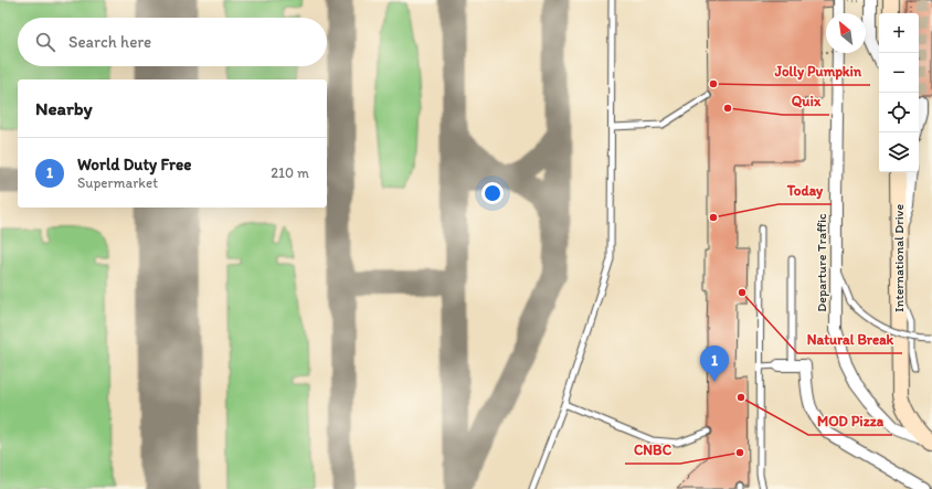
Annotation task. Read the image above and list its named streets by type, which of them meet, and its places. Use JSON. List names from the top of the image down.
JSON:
{
  "streets": {
    "street": ["International Drive", "Departure Traffic"]
  },
  "crossings": [
    ["International Drive", "Departure Traffic"]
  ],
  "places": [
    "Jolly Pumpkin",
    "Quix",
    "Today",
    "Natural Break",
    "MOD Pizza",
    "CNBC"
  ],
  "north": "top left",
  "page": {
    "map_buttons": ["+", "−"],
    "search": "Search here",
    "heading": "Nearby",
    "list": [
      {
        "mark": "1",
        "name": "World Duty Free",
        "note": "Supermarket",
        "value": "210 m"
      }
    ],
    "pins": "1"
  }
}
